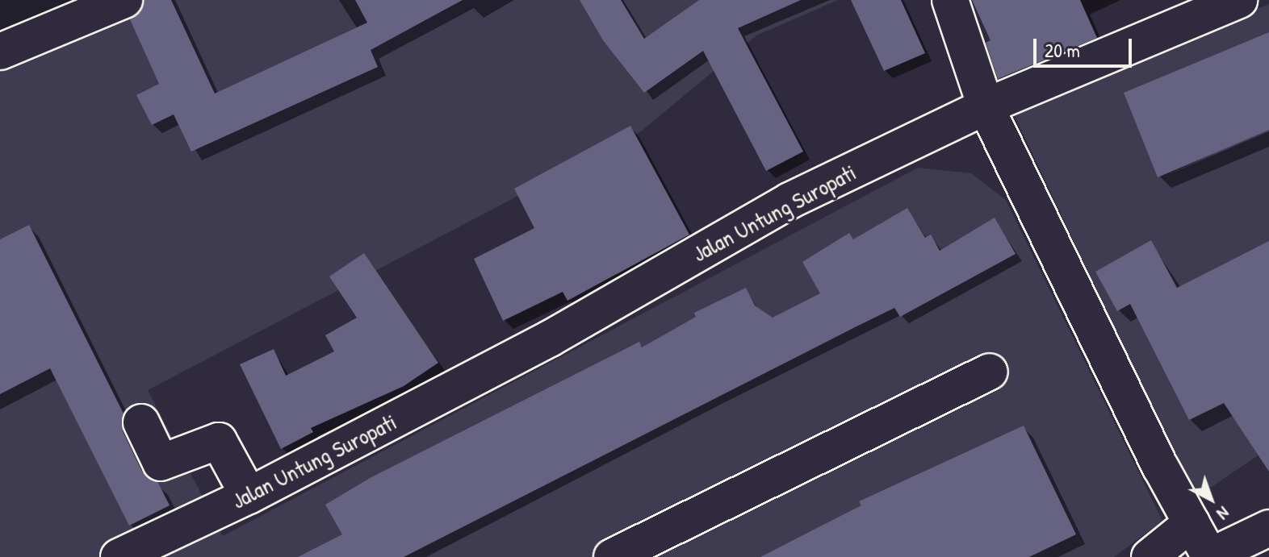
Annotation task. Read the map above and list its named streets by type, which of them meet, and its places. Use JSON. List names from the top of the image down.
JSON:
{
  "streets": {
    "street": ["Jalan Untung Suropati"]
  },
  "scale_bar": "20 m",
  "north": "bottom right"
}
